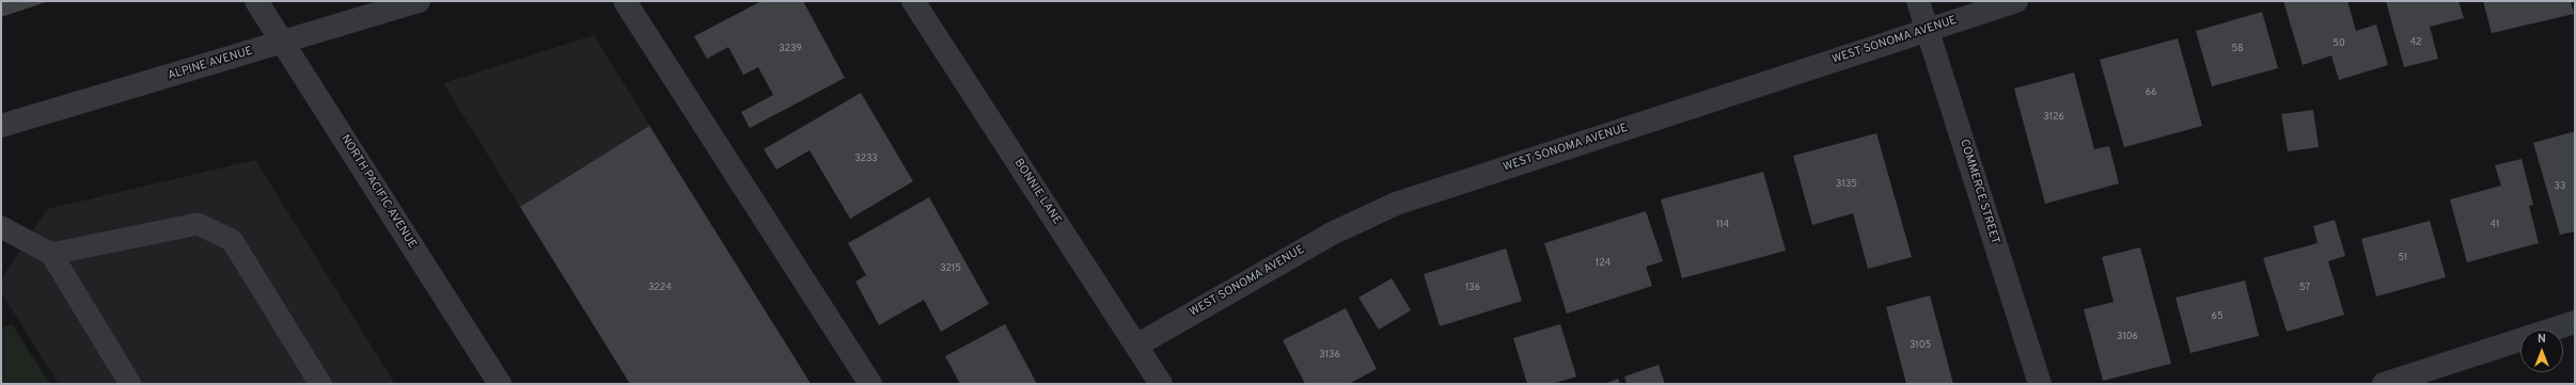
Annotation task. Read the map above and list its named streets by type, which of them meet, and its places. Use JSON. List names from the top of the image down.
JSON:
{
  "streets": {
    "street": [
      "WEST SONOMA AVENUE",
      "ALPINE AVENUE",
      "NORTH PACIFIC AVENUE",
      "BONNIE LANE",
      "COMMERCE STREET"
    ]
  },
  "crossings": [
    ["WEST SONOMA AVENUE", "BONNIE LANE"],
    ["WEST SONOMA AVENUE", "COMMERCE STREET"],
    ["ALPINE AVENUE", "NORTH PACIFIC AVENUE"]
  ],
  "house_numbers": [
    "42",
    "50",
    "3239",
    "58",
    "66",
    "3126",
    "3233",
    "3135",
    "33",
    "114",
    "41",
    "51",
    "124",
    "3215",
    "3224",
    "136",
    "57",
    "65",
    "3106",
    "3105",
    "3136"
  ],
  "north": "top"
}
